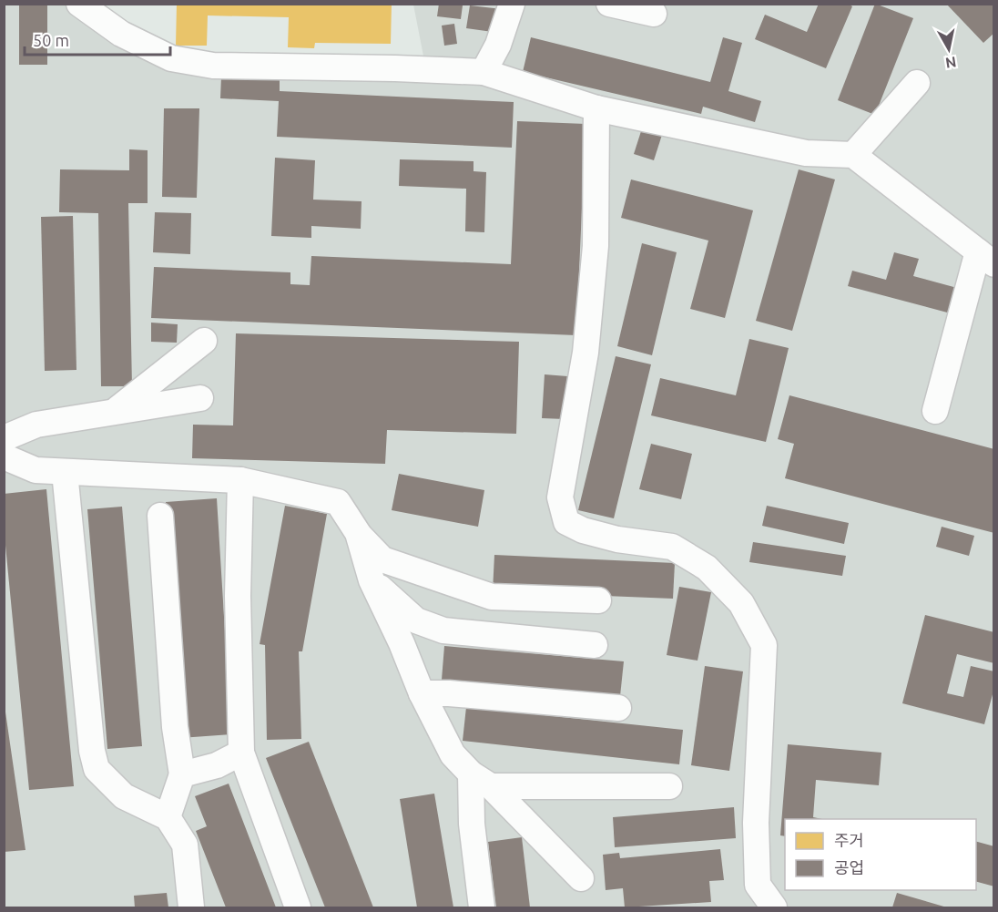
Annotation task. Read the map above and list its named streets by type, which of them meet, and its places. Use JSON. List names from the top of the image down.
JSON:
{
  "legend": ["주거", "공업"],
  "scale_bar": "50 m",
  "north": "bottom"
}
